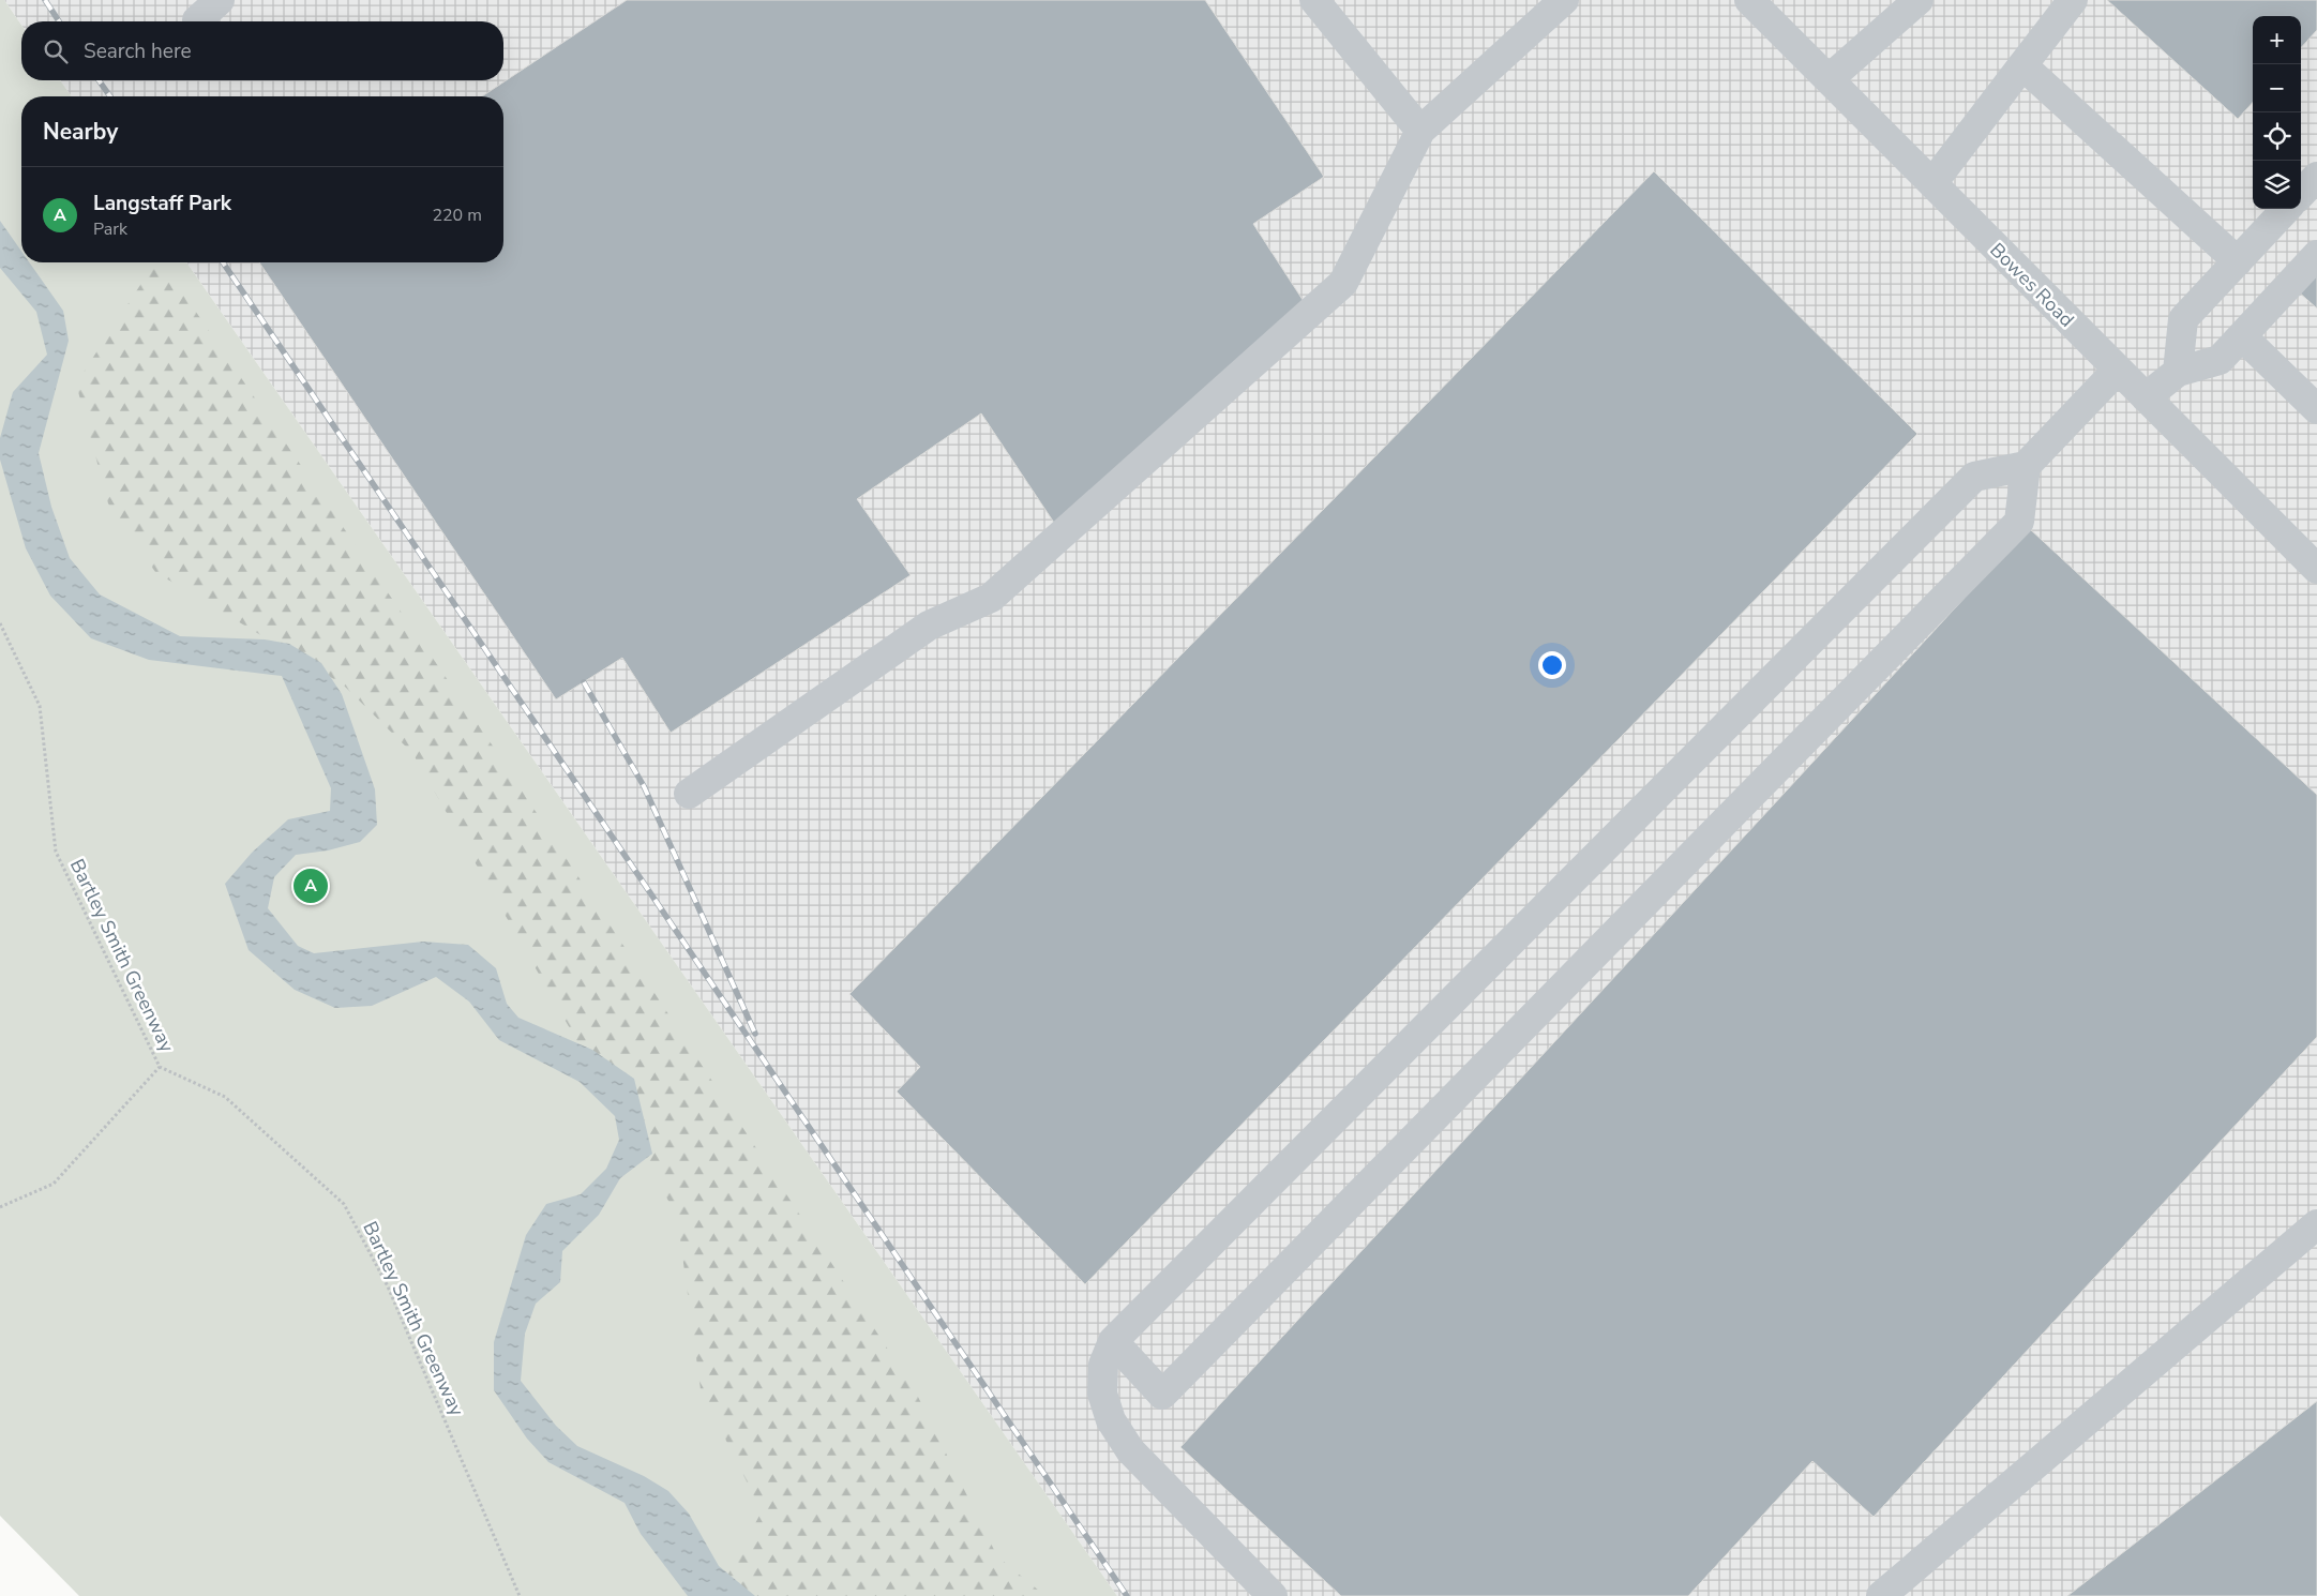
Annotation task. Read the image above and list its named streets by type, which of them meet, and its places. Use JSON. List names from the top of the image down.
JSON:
{
  "streets": {
    "street": ["Bowes Road"],
    "path": ["Bartley Smith Greenway"]
  },
  "page": {
    "map_buttons": ["+", "−"],
    "search": "Search here",
    "heading": "Nearby",
    "list": [
      {
        "mark": "A",
        "name": "Langstaff Park",
        "note": "Park",
        "value": "220 m"
      }
    ],
    "pins": "A"
  }
}
